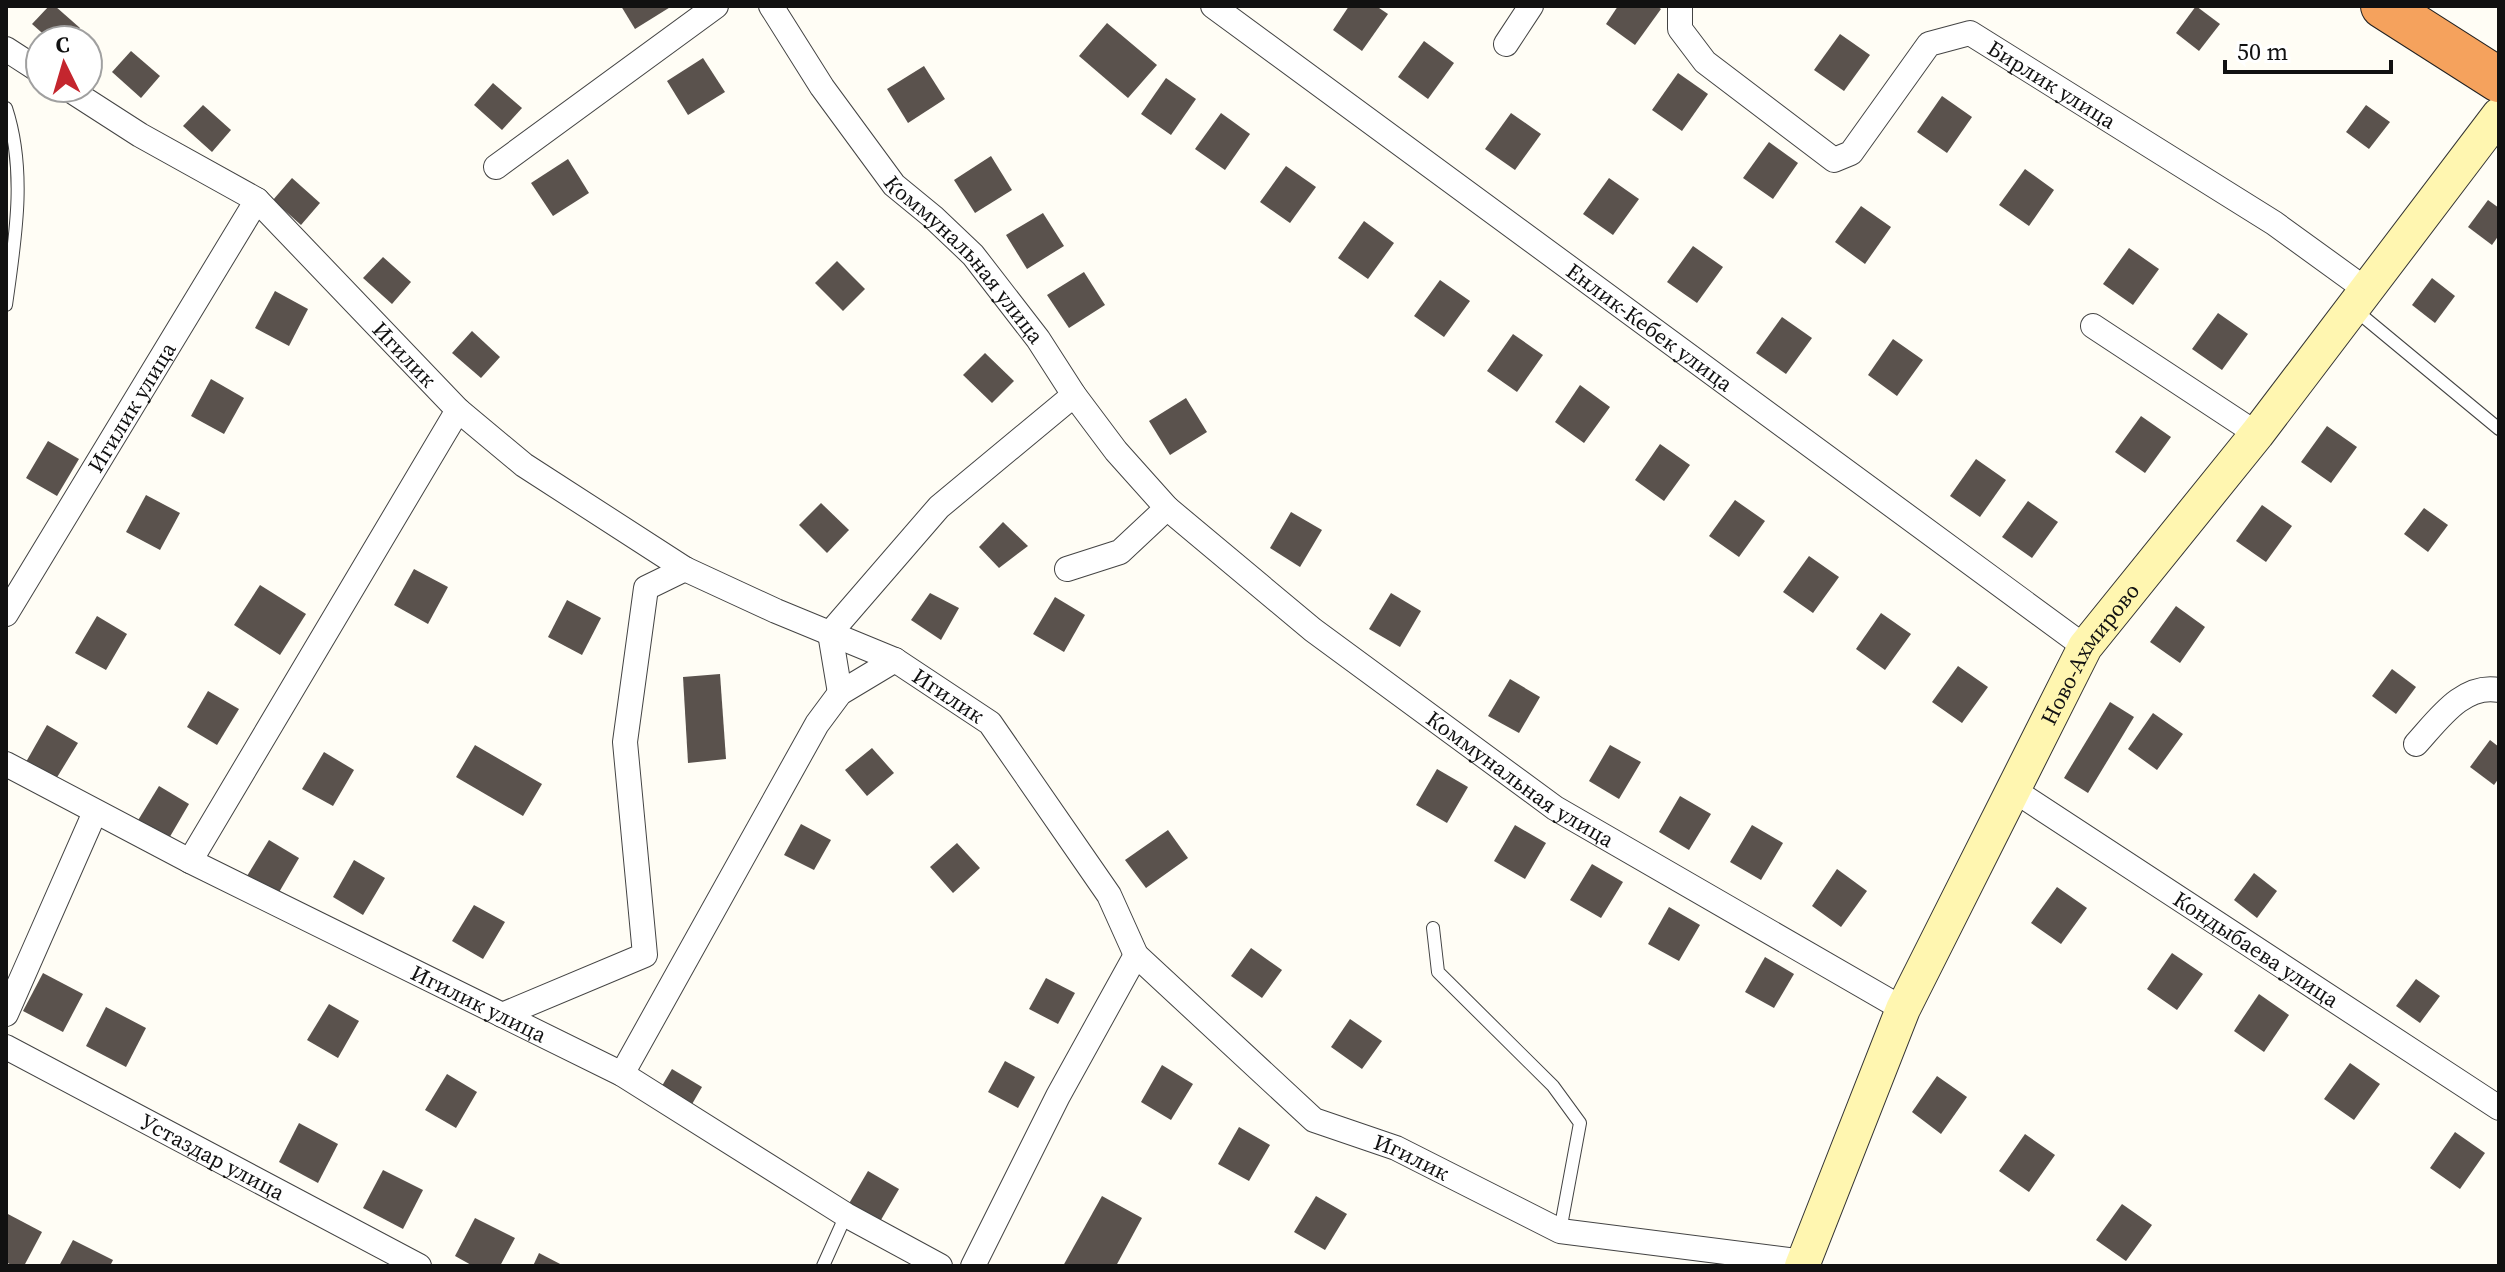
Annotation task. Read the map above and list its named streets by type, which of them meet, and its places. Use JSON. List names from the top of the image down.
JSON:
{
  "streets": {
    "street": [
      "Бирлик улица",
      "Коммунальная улица",
      "Енлик-Кебек улица",
      "Игилик",
      "Игилик улица",
      "Ново-Ахмирово",
      "Кондыбаева улица",
      "Устаздар улица"
    ]
  },
  "crossings": [
    ["Бирлик улица", "Ново-Ахмирово"],
    ["Коммунальная улица", "Ново-Ахмирово"],
    ["Енлик-Кебек улица", "Ново-Ахмирово"],
    ["Игилик", "Игилик улица"],
    ["Игилик", "Ново-Ахмирово"],
    ["Ново-Ахмирово", "Кондыбаева улица"]
  ],
  "scale_bar": "50 m",
  "north": "top"
}
